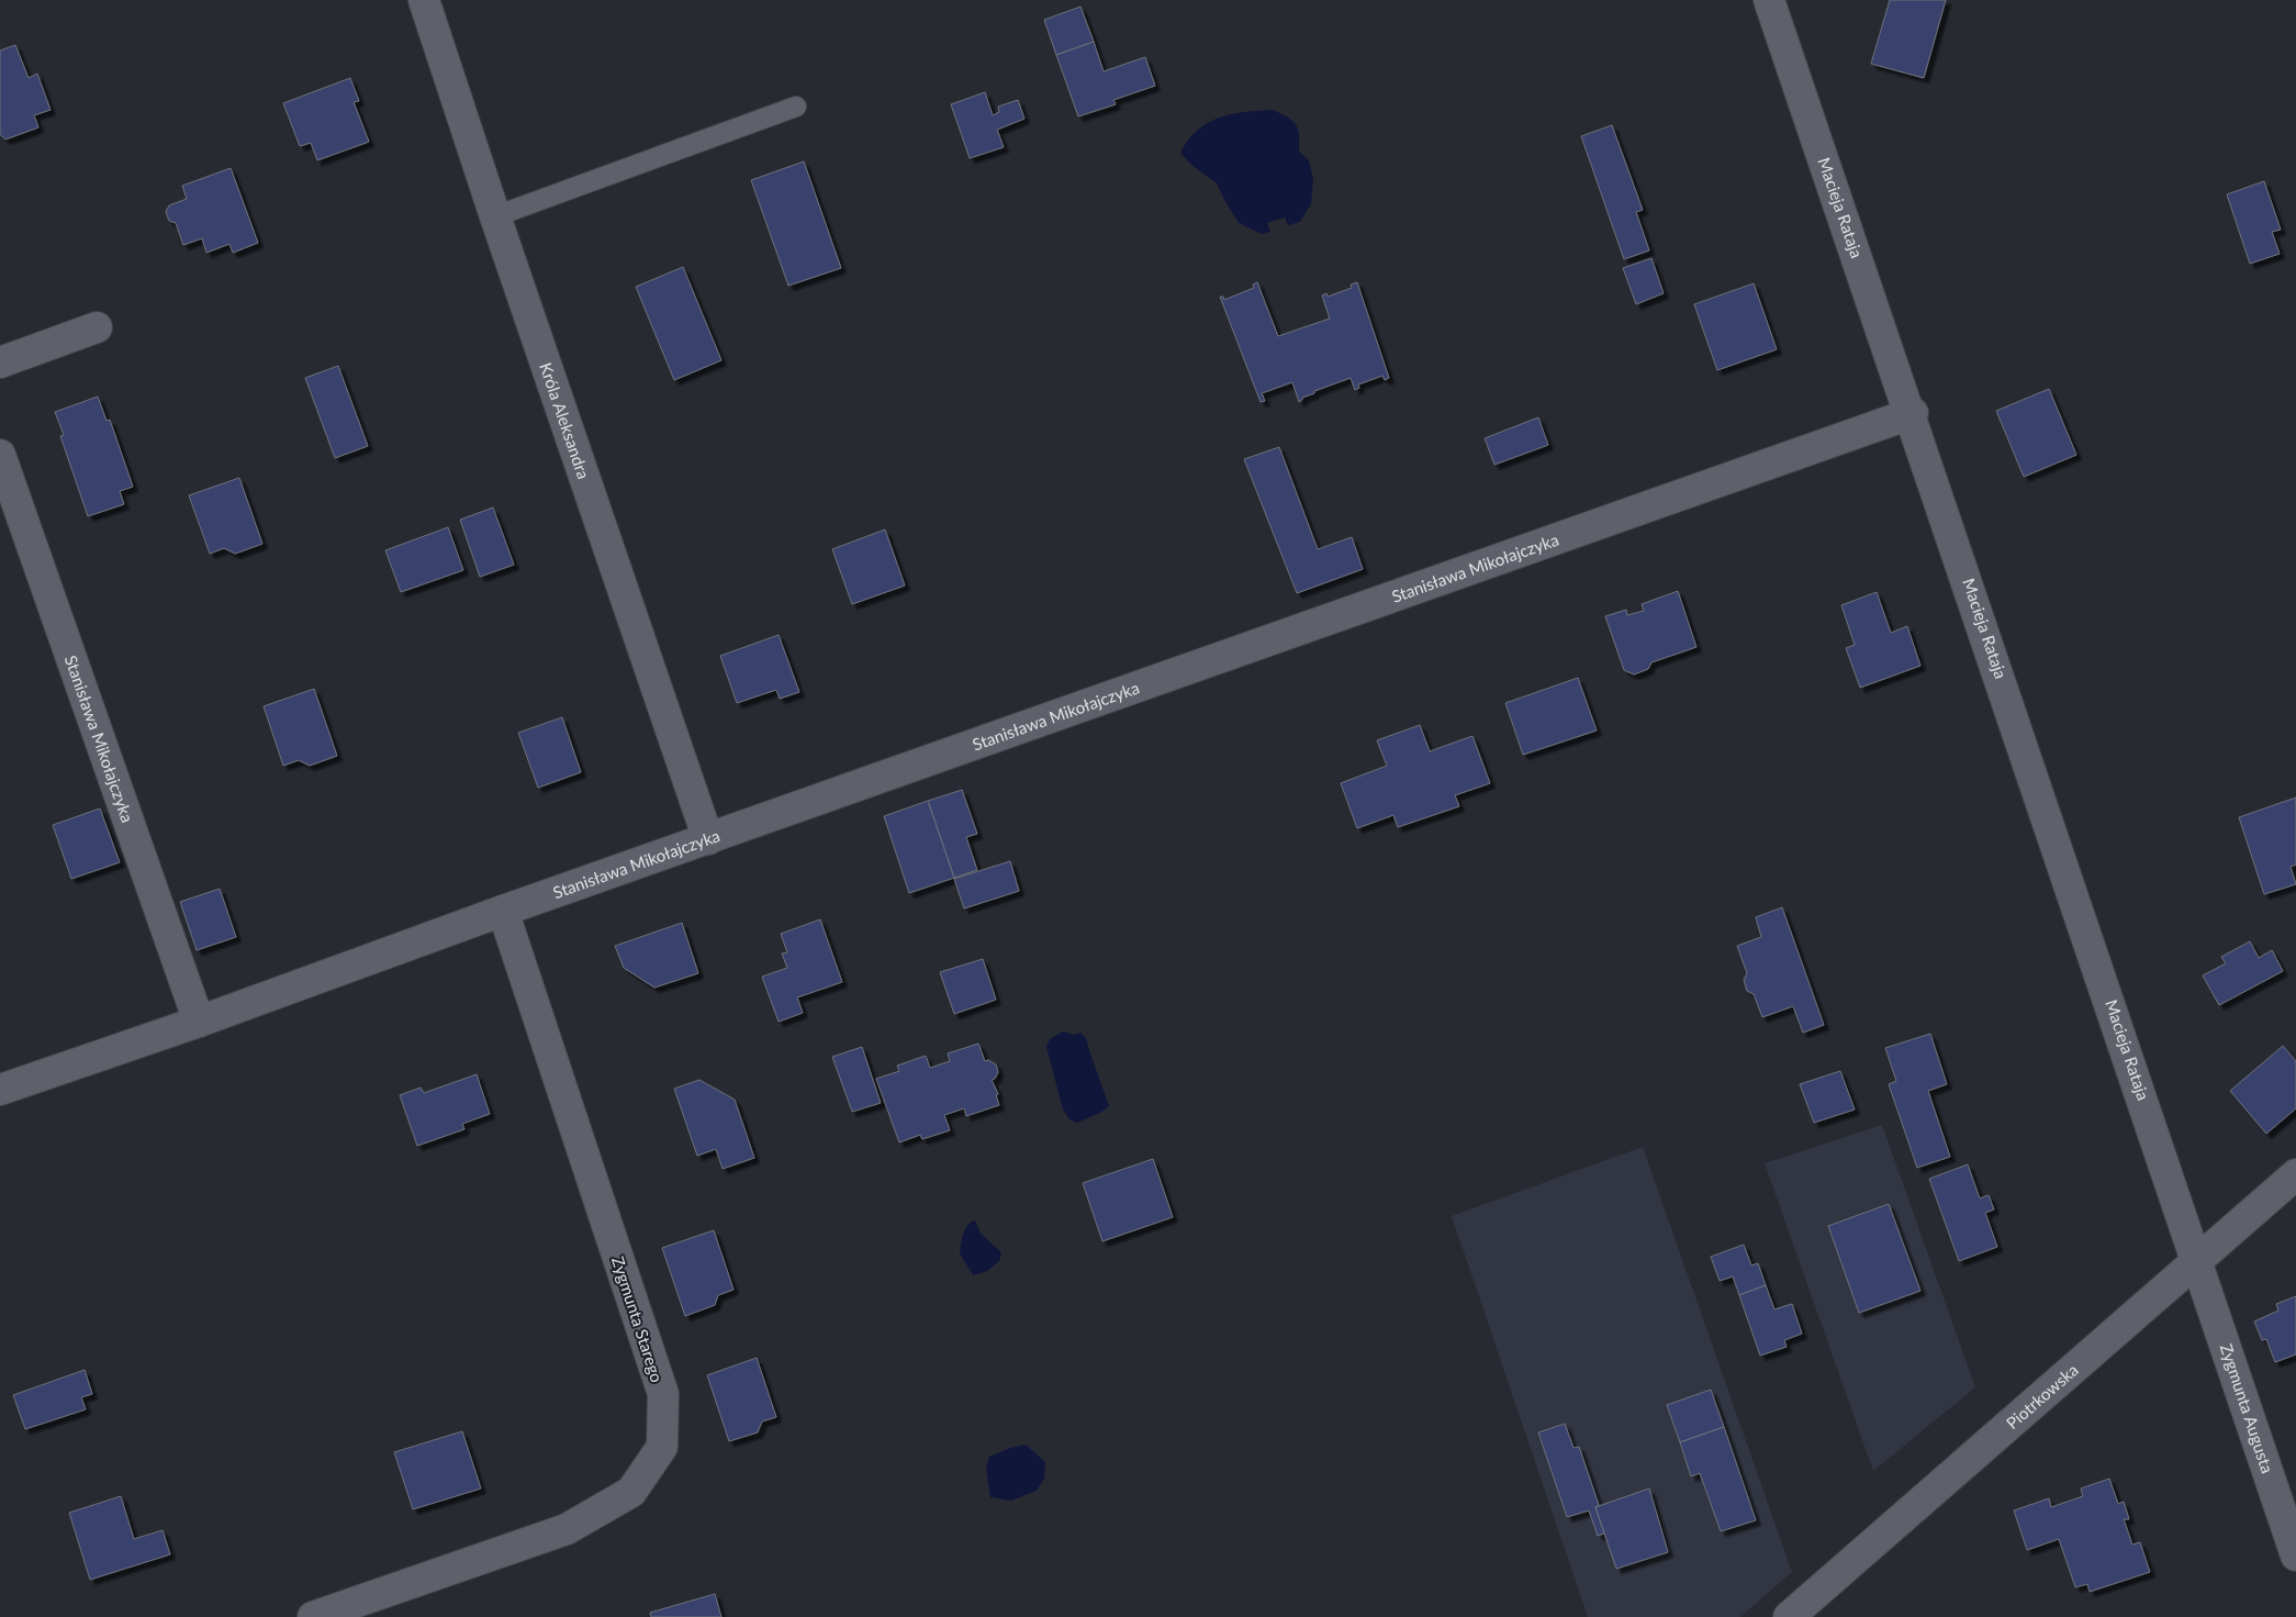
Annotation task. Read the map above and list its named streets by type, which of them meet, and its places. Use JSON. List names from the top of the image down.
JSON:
{
  "streets": {
    "street": [
      "Macieja Rataja",
      "Króla Aleksandra",
      "Stanisława Mikołajczyka",
      "Zygmunta Starego",
      "Piotrkowska",
      "Zygmunta Augusta"
    ]
  },
  "crossings": [
    ["Macieja Rataja", "Stanisława Mikołajczyka"],
    ["Macieja Rataja", "Piotrkowska"],
    ["Macieja Rataja", "Zygmunta Augusta"],
    ["Króla Aleksandra", "Stanisława Mikołajczyka"],
    ["Stanisława Mikołajczyka", "Zygmunta Starego"],
    ["Piotrkowska", "Zygmunta Augusta"]
  ]
}
